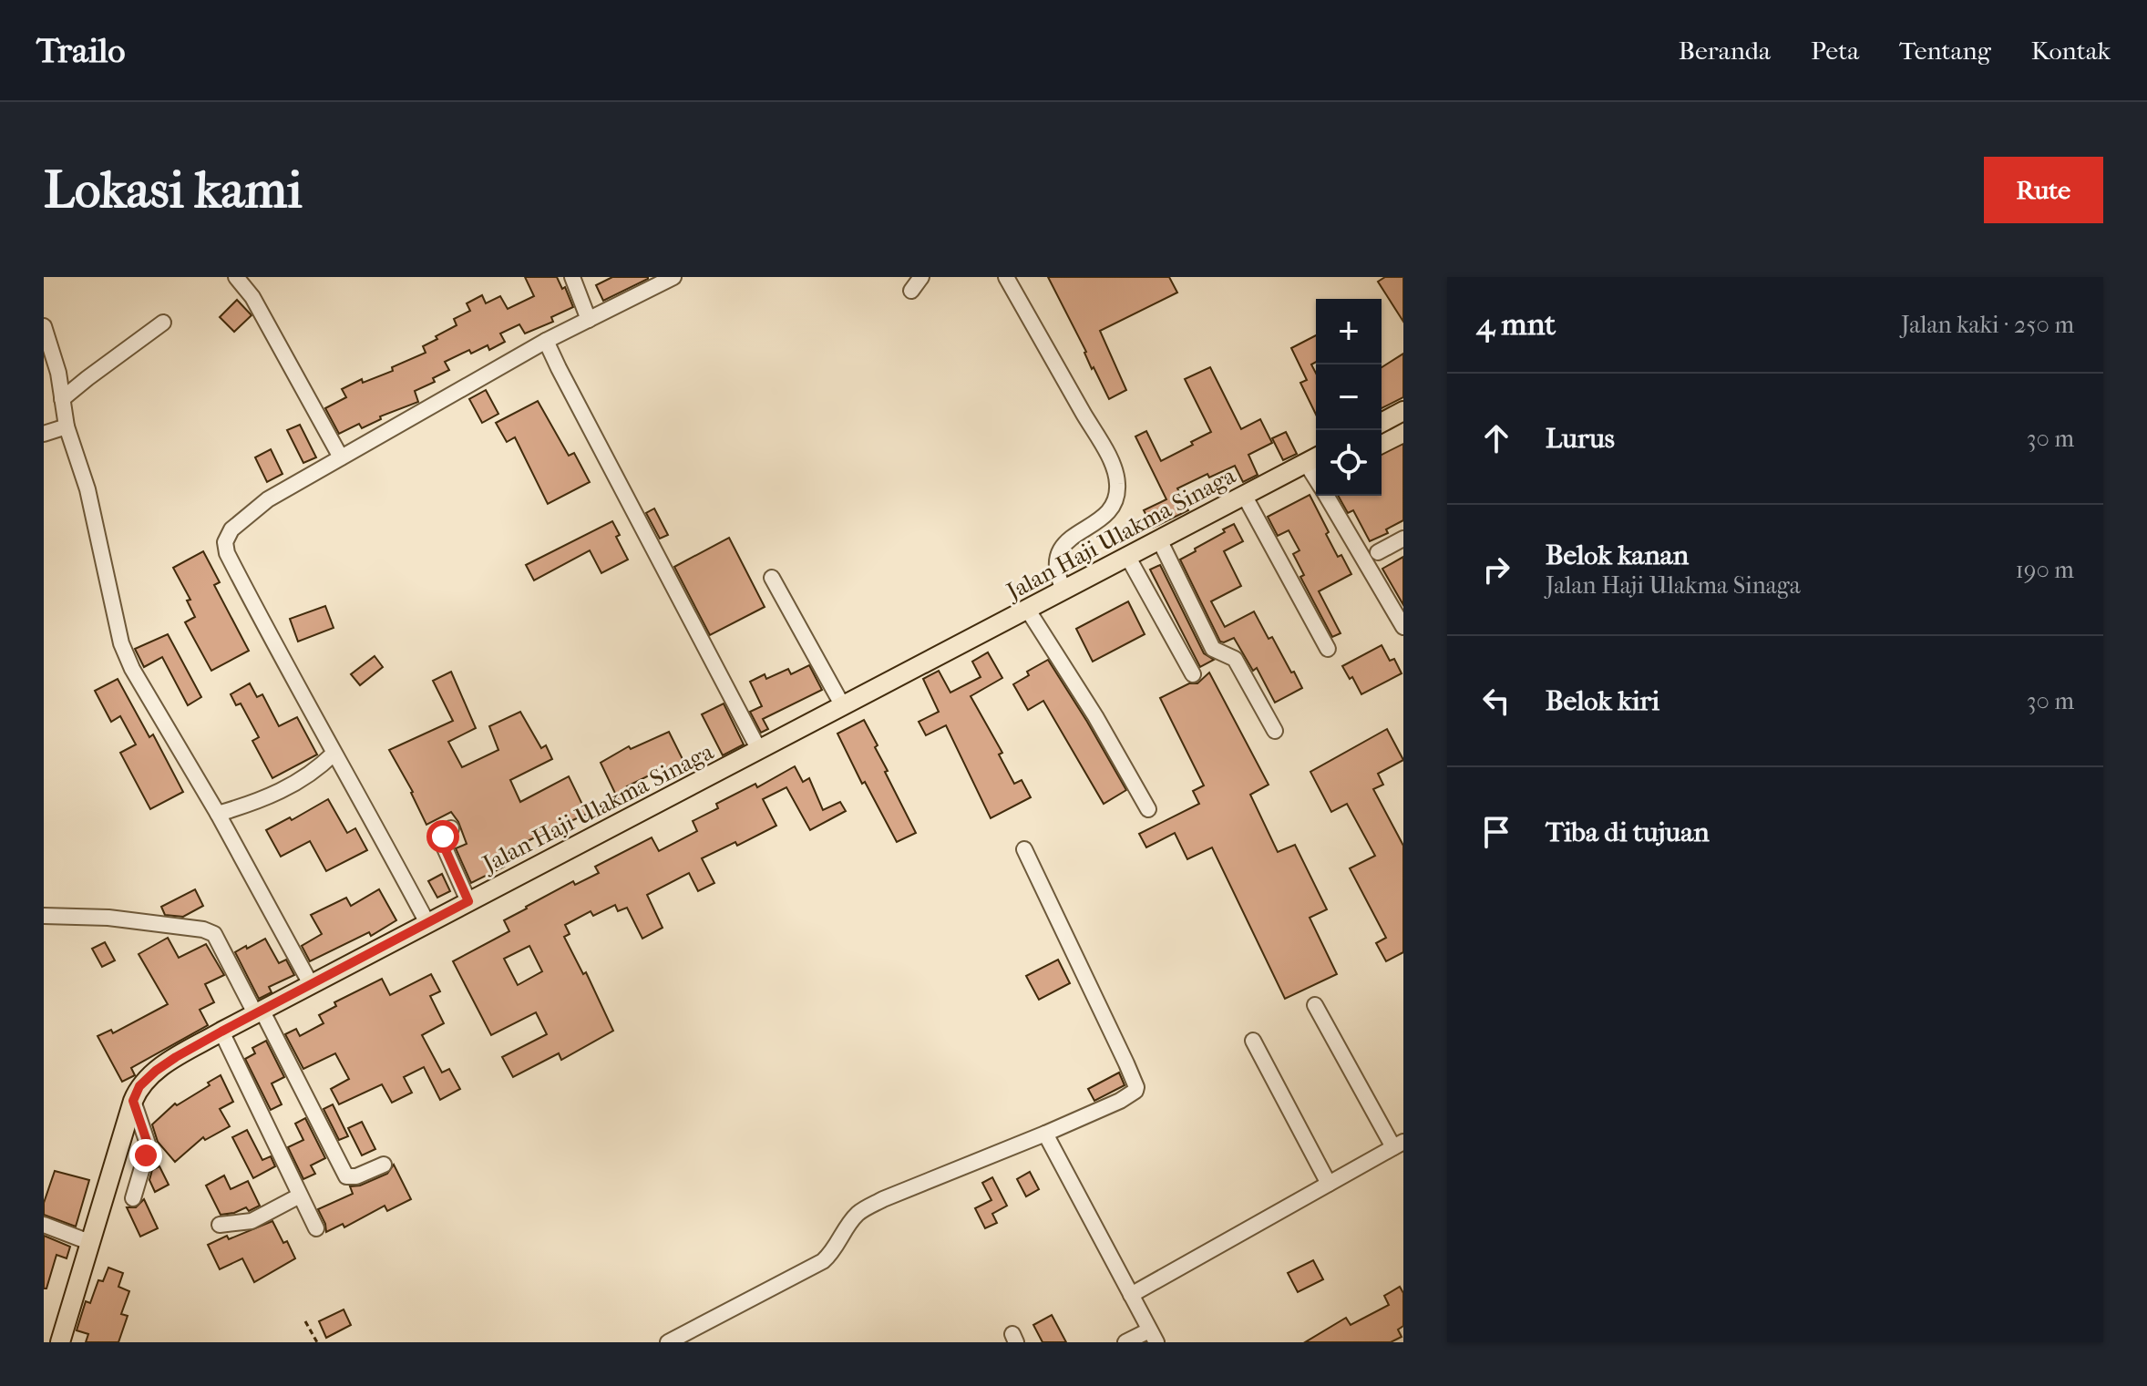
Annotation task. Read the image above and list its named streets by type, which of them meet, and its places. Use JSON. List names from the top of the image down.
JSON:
{
  "streets": {
    "main road": ["Jalan Haji Ulakma Sinaga"]
  },
  "page": {
    "header": "Trailo",
    "nav": [
      "Beranda",
      "Peta",
      "Tentang",
      "Kontak"
    ],
    "buttons": "Rute",
    "title": "Lokasi kami",
    "heading": ["4 mnt", "Jalan kaki · 250 m"],
    "map_buttons": ["+", "−"],
    "list": [
      ["Lurus", "30 m"],
      ["Belok kanan", "Jalan Haji Ulakma Sinaga", "190 m"],
      ["Belok kiri", "30 m"],
      "Tiba di tujuan"
    ]
  }
}
